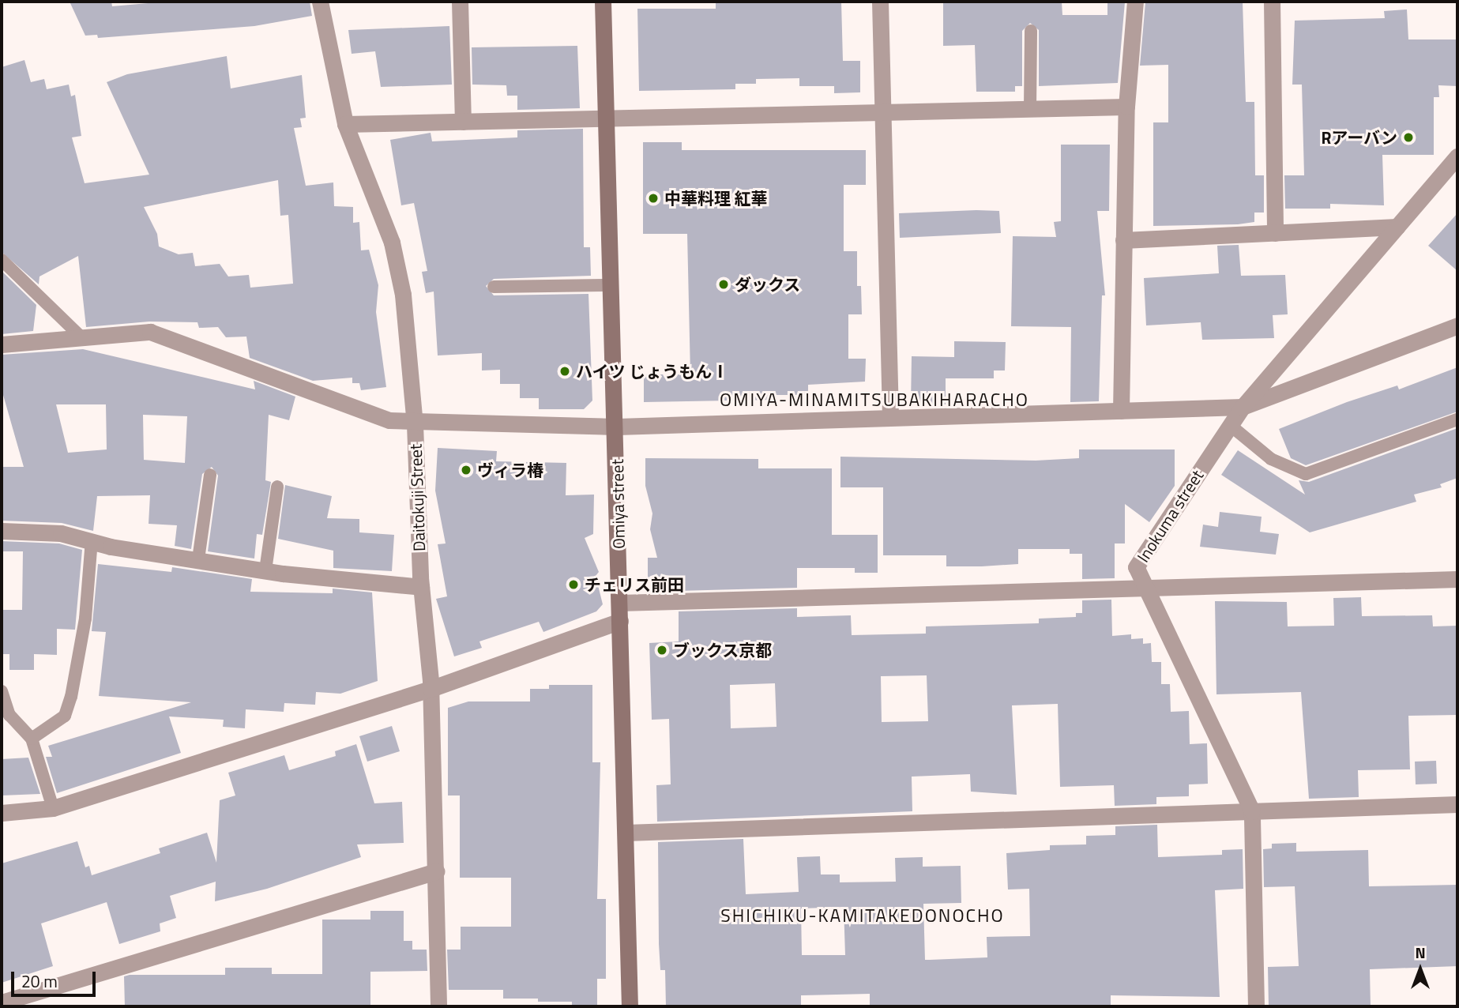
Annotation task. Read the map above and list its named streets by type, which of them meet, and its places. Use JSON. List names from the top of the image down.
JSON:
{
  "streets": {
    "street": ["Daitokuji Street", "Omiya street", "Inokuma street"]
  },
  "districts": ["OMIYA-MINAMITSUBAKIHARACHO", "SHICHIKU-KAMITAKEDONOCHO"],
  "places": [
    "Rアーバン",
    "中華料理 紅華",
    "ダックス",
    "ハイツ じょうもんⅠ",
    "ヴィラ椿",
    "チェリス前田",
    "ブックス京都"
  ],
  "scale_bar": "20 m",
  "north": "top"
}
